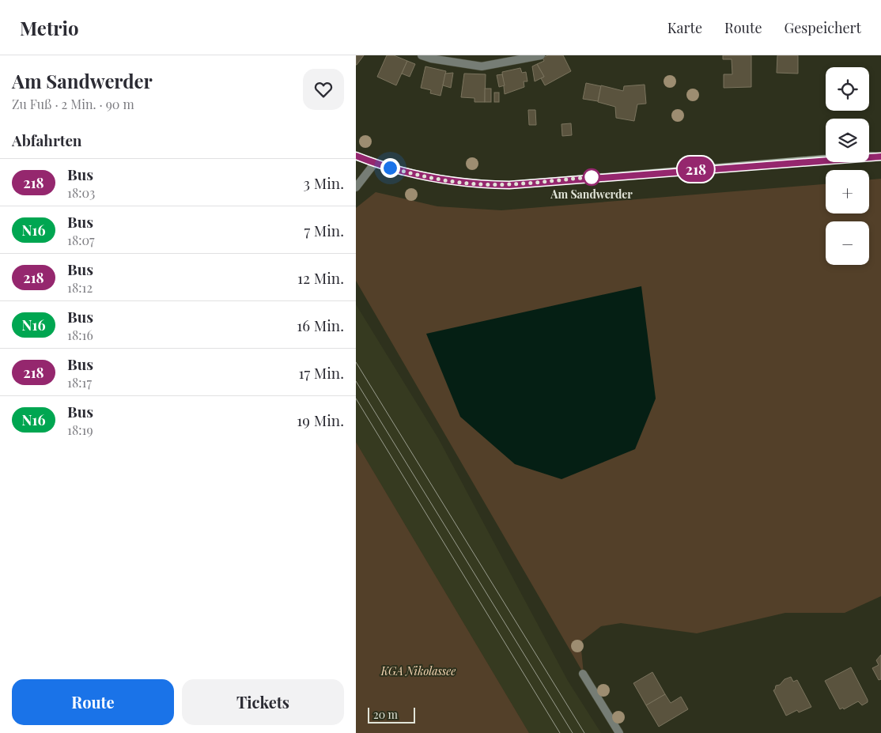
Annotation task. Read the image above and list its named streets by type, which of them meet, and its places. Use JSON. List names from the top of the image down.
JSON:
{
  "parks": ["KGA Nikolassee"],
  "places": ["Am Sandwerder"],
  "lines": ["bus line 218"],
  "scale_bar": "20 m",
  "page": {
    "header": "Metrio",
    "nav": ["Karte", "Route", "Gespeichert"],
    "heading": [
      ["Am Sandwerder", "Zu Fuß · 2 Min. · 90 m"],
      "Abfahrten"
    ],
    "on_map": "218",
    "map_buttons": ["+", "−"],
    "list": [
      {
        "mark": "218",
        "name": "Bus",
        "note": "18:03",
        "value": "3 Min."
      },
      {
        "mark": "N16",
        "name": "Bus",
        "note": "18:07",
        "value": "7 Min."
      },
      {
        "mark": "218",
        "name": "Bus",
        "note": "18:12",
        "value": "12 Min."
      },
      {
        "mark": "N16",
        "name": "Bus",
        "note": "18:16",
        "value": "16 Min."
      },
      {
        "mark": "218",
        "name": "Bus",
        "note": "18:17",
        "value": "17 Min."
      },
      {
        "mark": "N16",
        "name": "Bus",
        "note": "18:19",
        "value": "19 Min."
      }
    ],
    "buttons": ["Route", "Tickets"],
    "scale": "20 m"
  }
}
